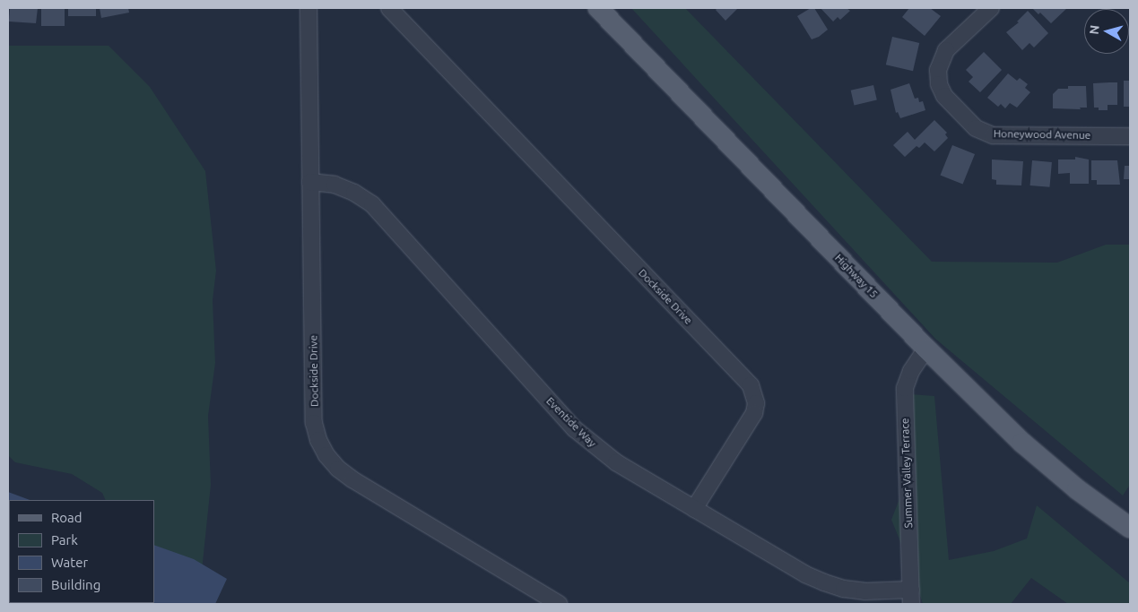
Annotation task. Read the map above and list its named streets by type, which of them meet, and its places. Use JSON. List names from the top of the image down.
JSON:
{
  "streets": {
    "main road": ["Highway 15"],
    "street": [
      "Honeywood Avenue",
      "Dockside Drive",
      "Eventide Way",
      "Summer Valley Terrace"
    ]
  },
  "crossings": [
    ["Highway 15", "Summer Valley Terrace"],
    ["Dockside Drive", "Eventide Way"],
    ["Eventide Way", "Summer Valley Terrace"]
  ],
  "legend": [
    "Road",
    "Park",
    "Water",
    "Building"
  ],
  "north": "left"
}
